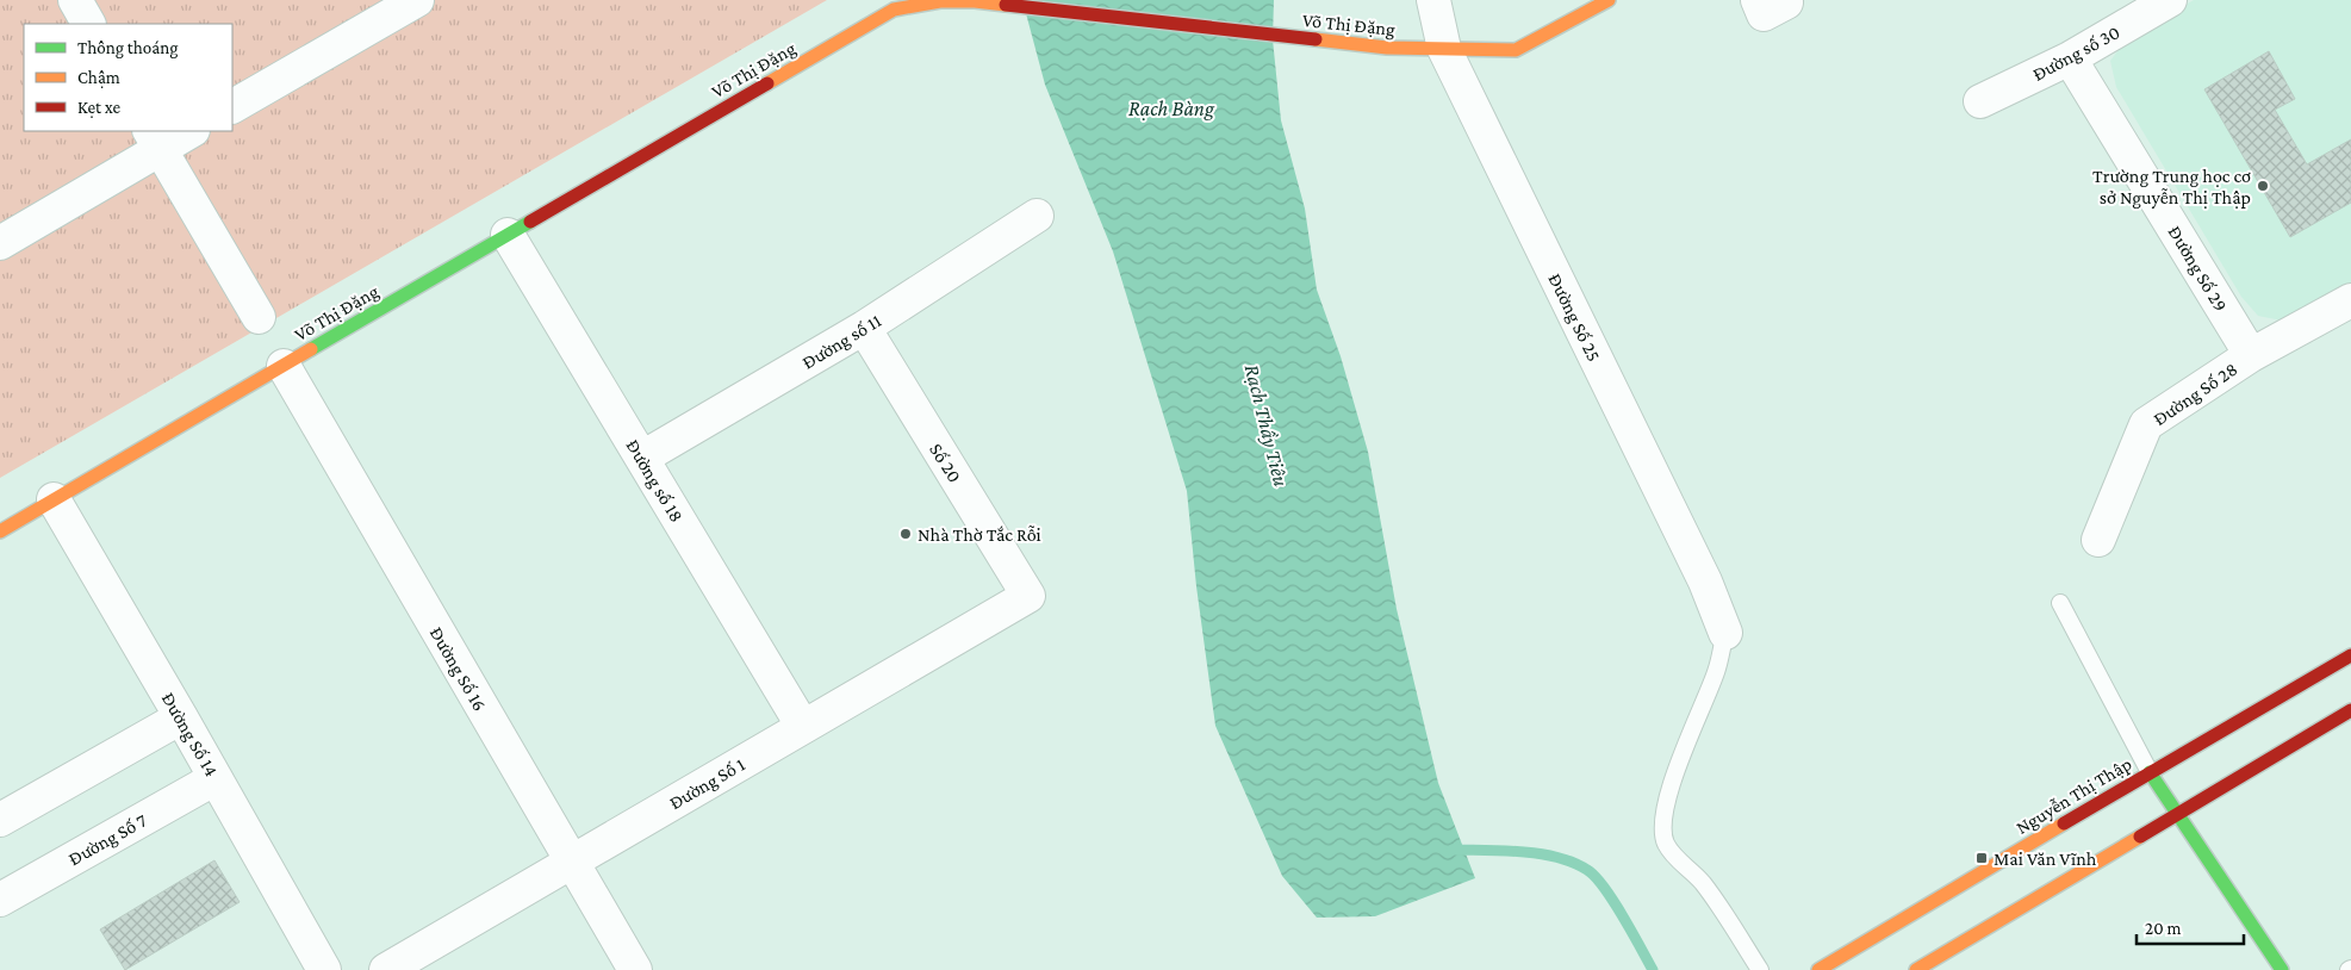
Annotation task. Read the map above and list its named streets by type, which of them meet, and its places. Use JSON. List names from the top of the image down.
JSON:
{
  "streets": {
    "street": [
      "Võ Thị Đặng",
      "Đường số 30",
      "Đường Số 29",
      "Đường Số 25",
      "Đường số 11",
      "Đường Số 28",
      "Số 20",
      "Đường số 18",
      "Đường Số 16",
      "Đường Số 14",
      "Đường Số 1",
      "Nguyễn Thị Thập",
      "Đường Số 7"
    ]
  },
  "crossings": [
    ["Võ Thị Đặng", "Đường Số 25"],
    ["Võ Thị Đặng", "Đường số 18"],
    ["Võ Thị Đặng", "Đường Số 16"],
    ["Võ Thị Đặng", "Đường Số 14"],
    ["Đường số 30", "Đường Số 29"],
    ["Đường Số 29", "Đường Số 28"],
    ["Đường số 11", "Số 20"],
    ["Đường số 11", "Đường số 18"],
    ["Số 20", "Đường Số 1"],
    ["Đường số 18", "Đường Số 1"],
    ["Đường Số 16", "Đường Số 1"],
    ["Đường Số 14", "Đường Số 7"]
  ],
  "water": ["Rạch Bàng", "Rạch Thầy Tiêu"],
  "places": {
    "other": ["Trường Trung học cơ sở Nguyễn Thị Thập", "Nhà Thờ Tắc Rỗi"],
    "transit": ["Mai Văn Vĩnh"]
  },
  "legend": ["Thông thoáng", "Chậm", "Kẹt xe"],
  "scale_bar": "20 m"
}
